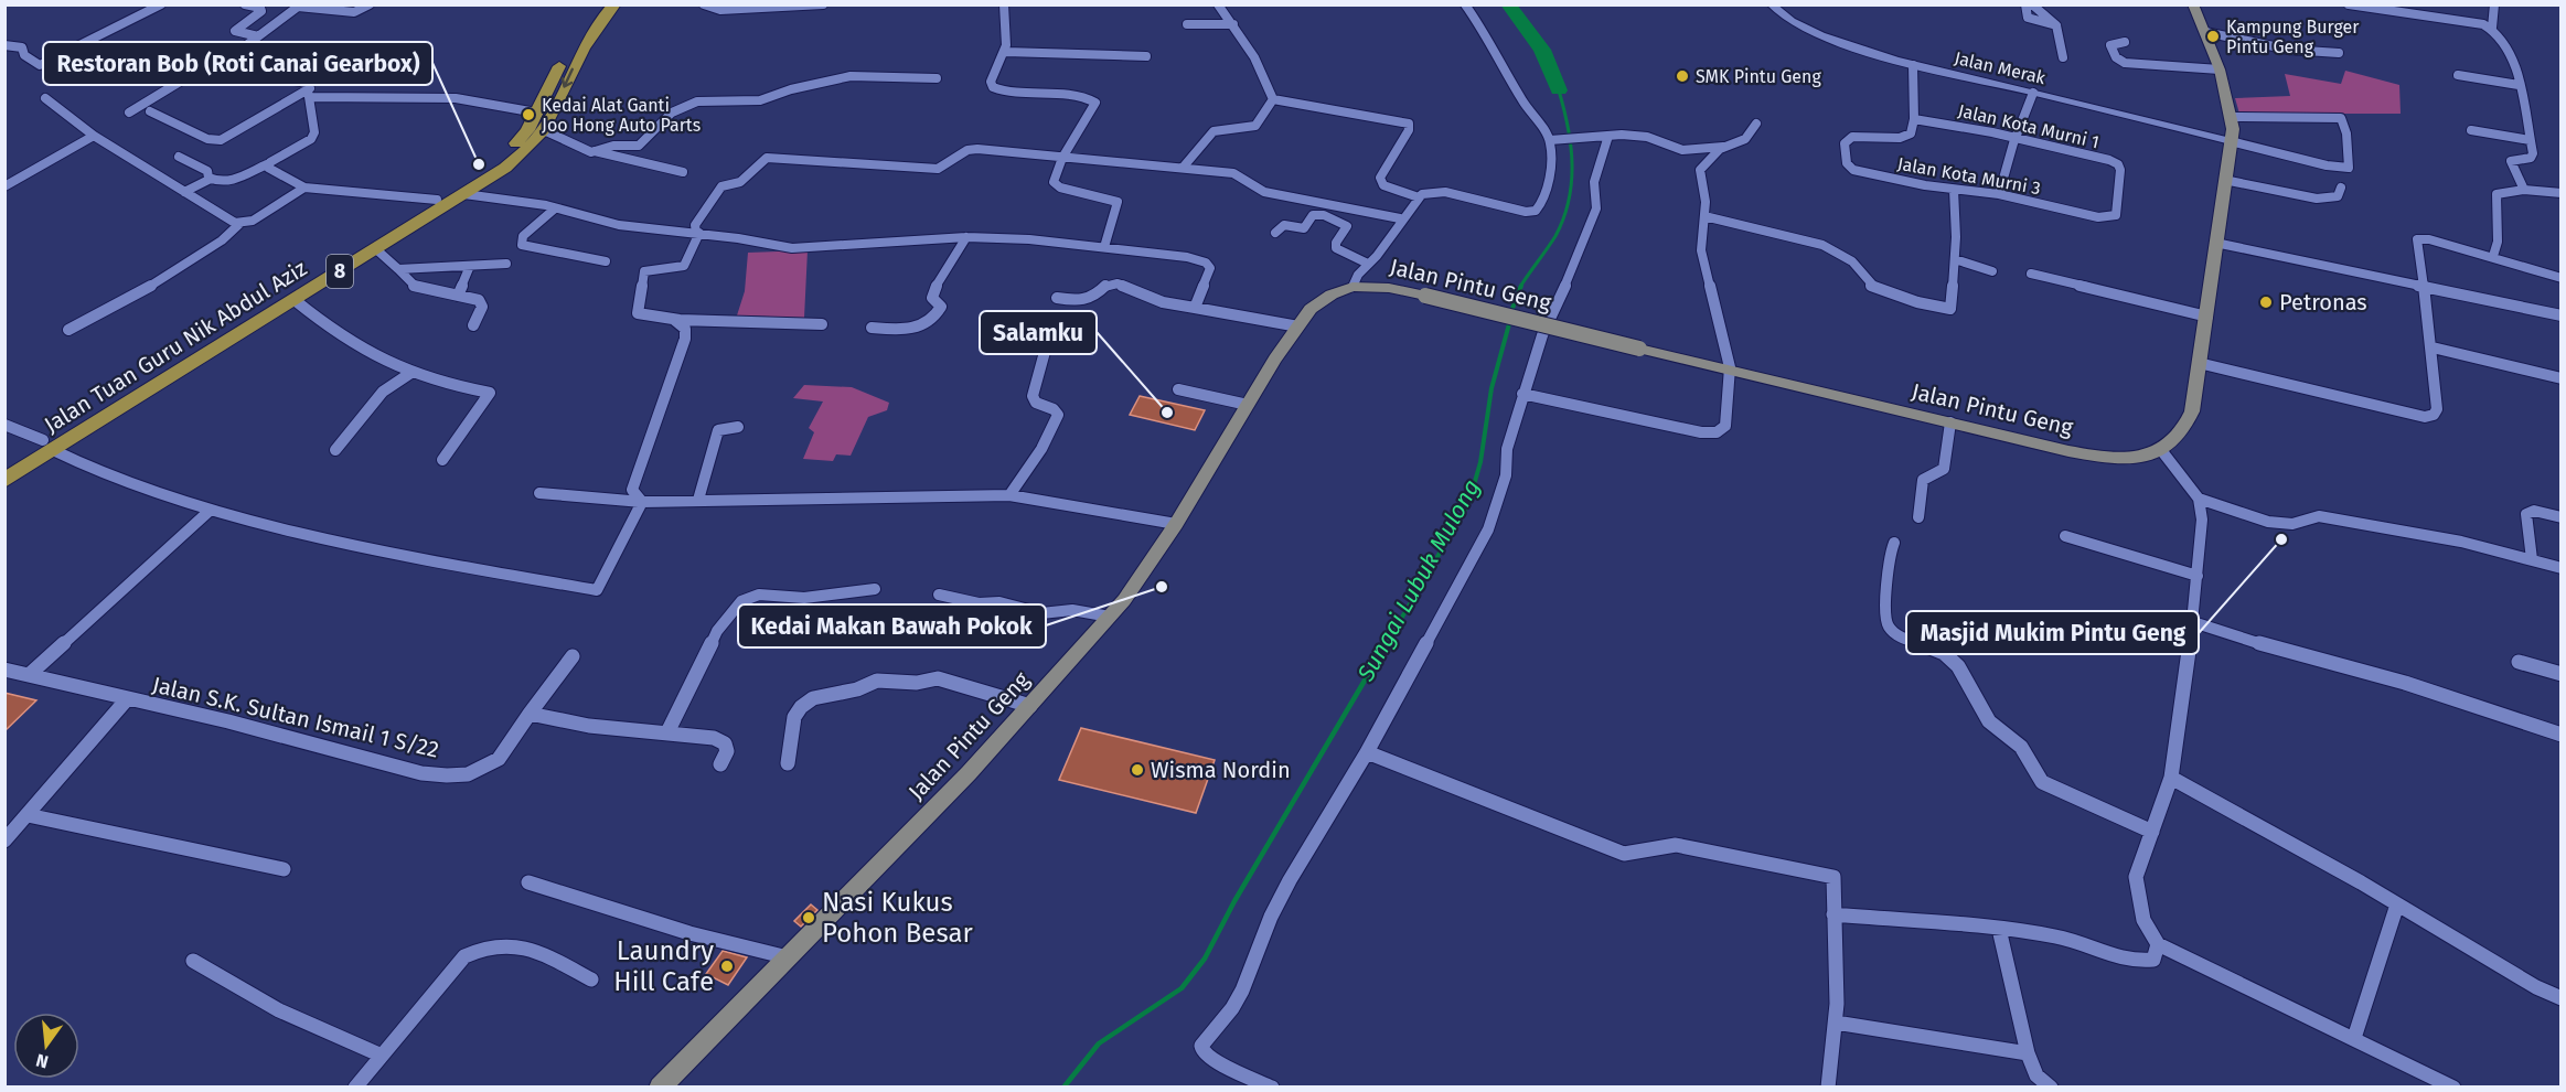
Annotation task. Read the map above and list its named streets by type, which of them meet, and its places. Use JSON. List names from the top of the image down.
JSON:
{
  "streets": {
    "main road": ["8", "Jalan Pintu Geng", "Jalan Tuan Guru Nik Abdul Aziz"],
    "street": [
      "Jalan Merak",
      "Jalan Kota Murni 1",
      "Jalan Kota Murni 3",
      "Jalan S.K. Sultan Ismail 1 S/22"
    ]
  },
  "crossings": [
    ["Jalan Merak", "Jalan Pintu Geng"],
    ["Jalan Kota Murni 1", "Jalan Kota Murni 3"]
  ],
  "water": ["Sungai Lubuk Mulong"],
  "places": [
    "Kampung Burger Pintu Geng",
    "SMK Pintu Geng",
    "Kedai Alat Ganti Joo Hong Auto Parts",
    "Restoran Bob (Roti Canai Gearbox)",
    "Petronas",
    "Salamku",
    "Masjid Mukim Pintu Geng",
    "Kedai Makan Bawah Pokok",
    "Wisma Nordin",
    "Nasi Kukus Pohon Besar",
    "Laundry Hill Cafe"
  ],
  "north": "bottom"
}
